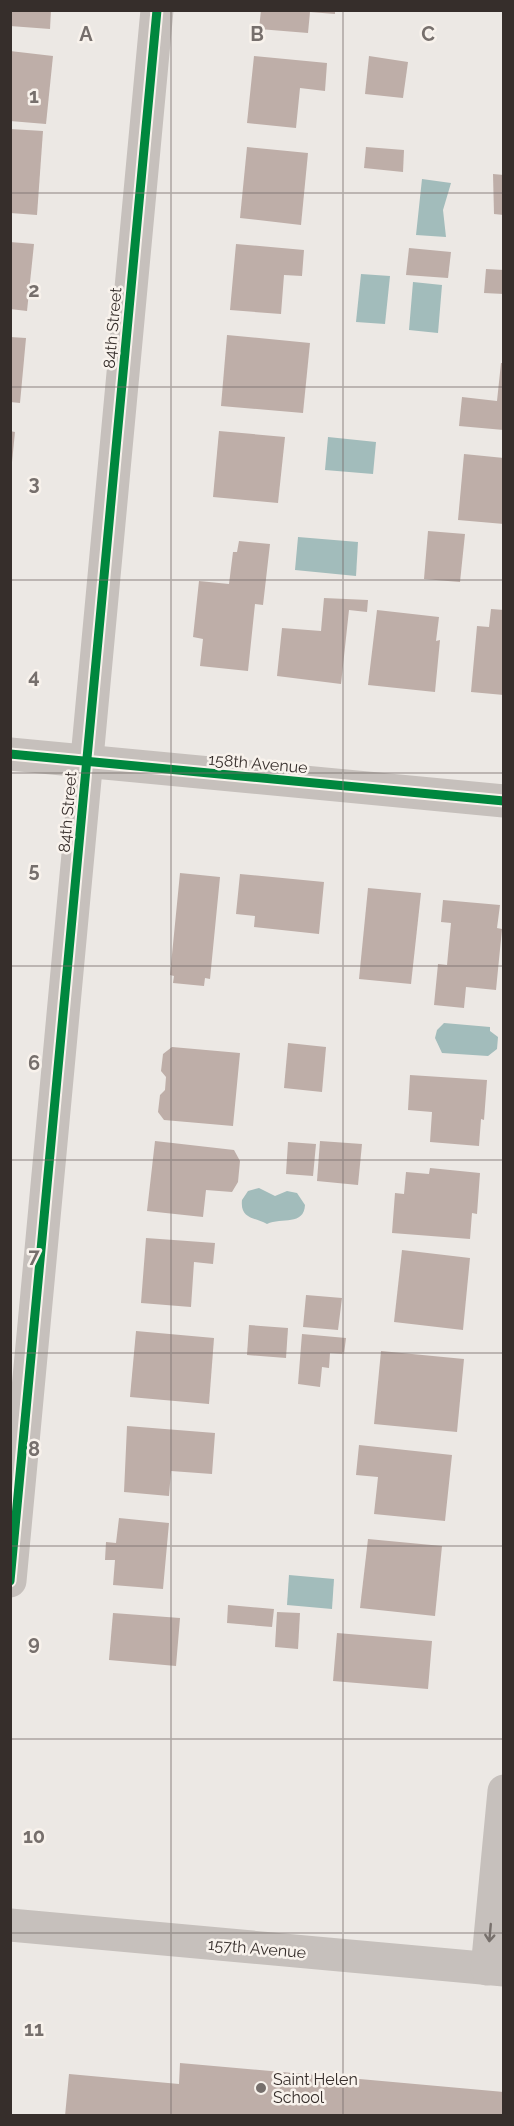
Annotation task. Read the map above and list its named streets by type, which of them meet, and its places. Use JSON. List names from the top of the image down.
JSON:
{
  "streets": {
    "street": ["84th Street", "158th Avenue", "157th Avenue"]
  },
  "crossings": [
    ["84th Street", "158th Avenue"]
  ],
  "places": ["Saint Helen School"],
  "grid": {
    "columns": ["A", "B", "C"],
    "rows": [
      "1",
      "2",
      "3",
      "4",
      "5",
      "6",
      "7",
      "8",
      "9",
      "10",
      "11"
    ]
  }
}
